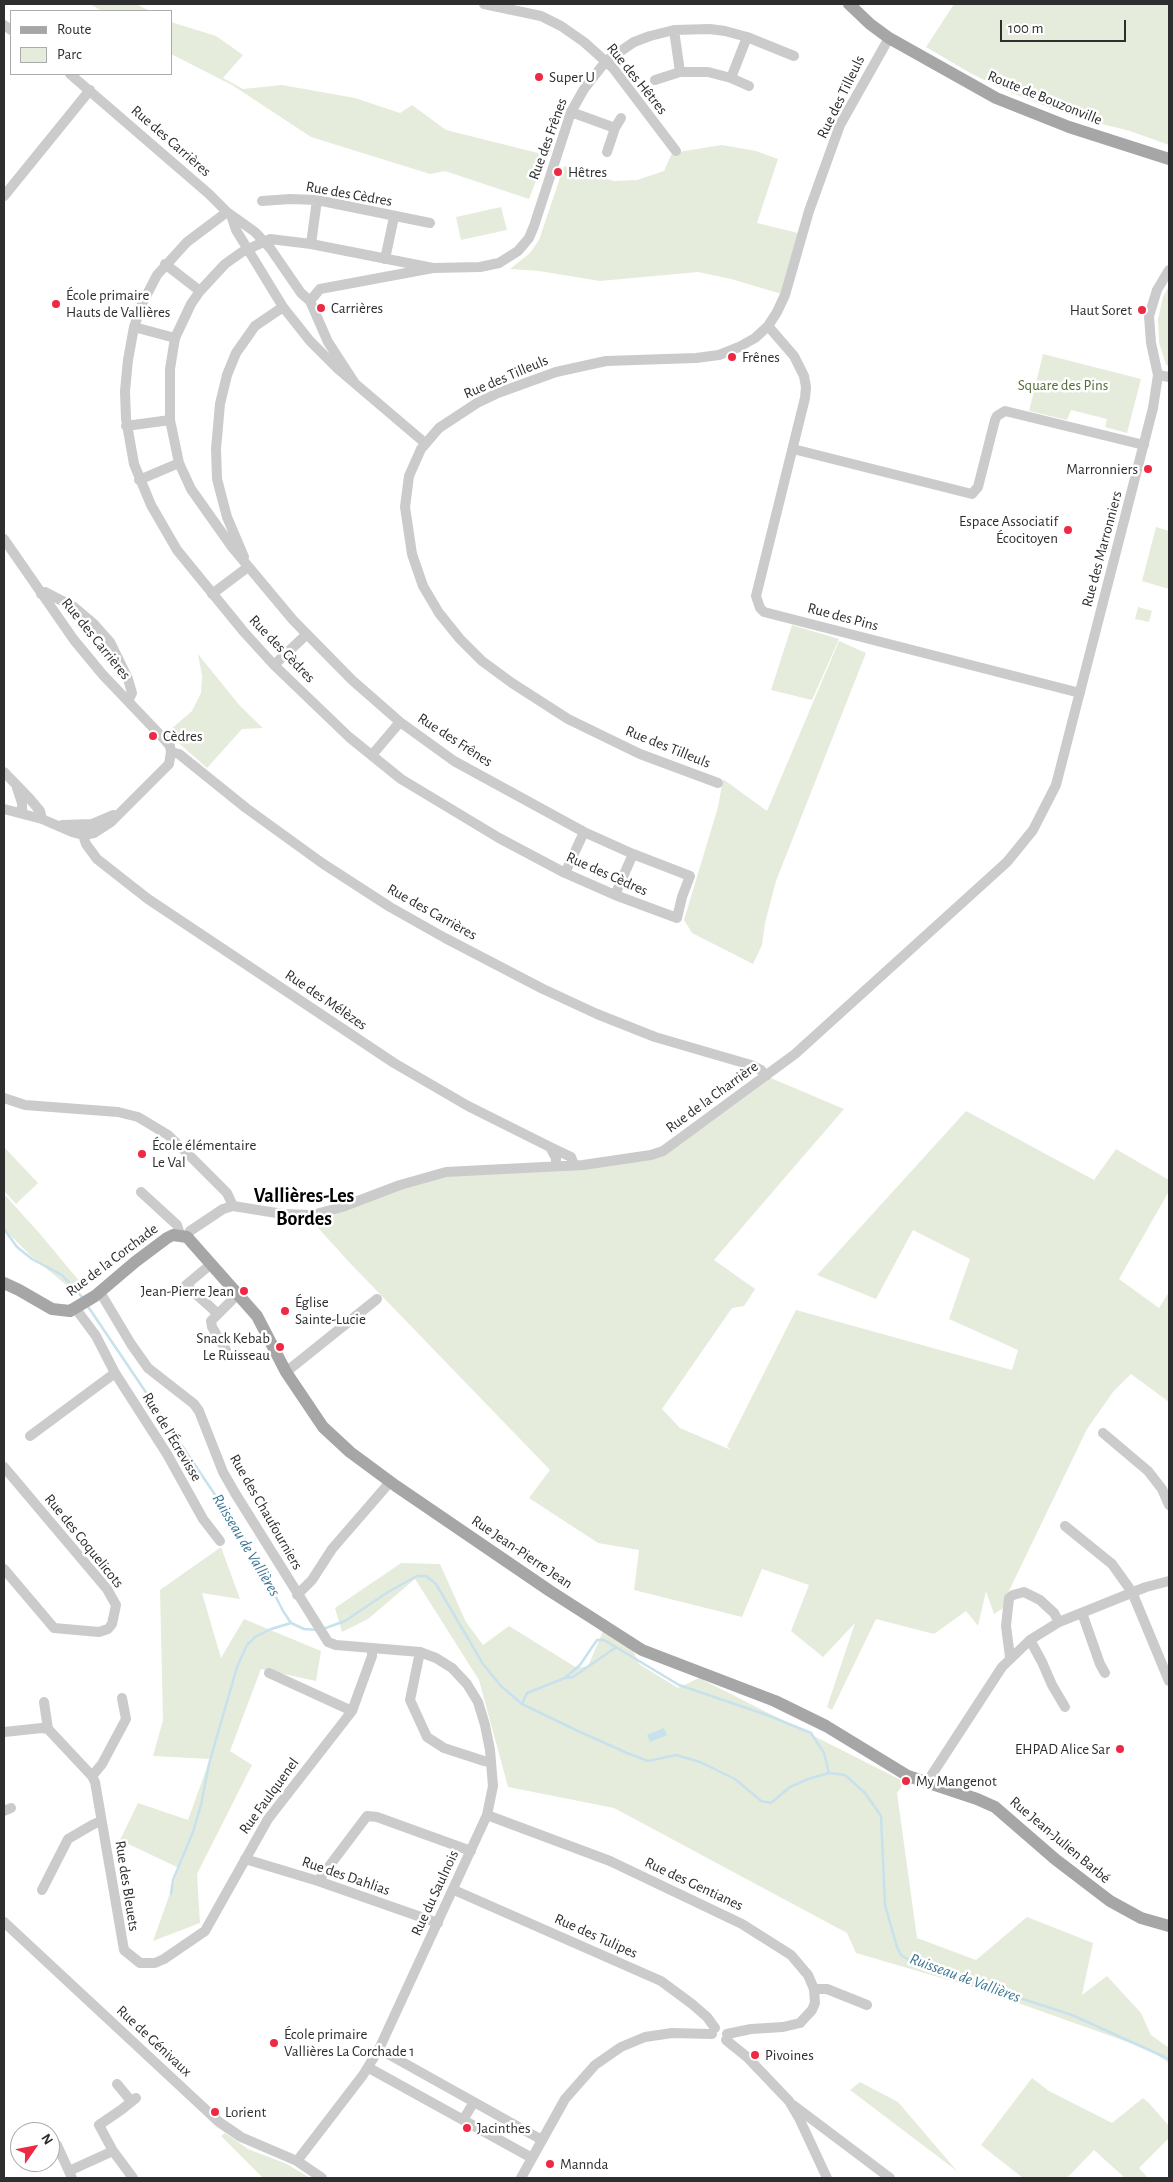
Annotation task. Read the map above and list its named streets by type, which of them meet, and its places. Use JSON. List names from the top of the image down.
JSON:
{
  "streets": {
    "main road": [
      "Route de Bouzonville",
      "Rue de la Corchade",
      "Rue Jean-Pierre Jean",
      "Rue Jean-Julien Barbé"
    ],
    "street": [
      "Rue des Hêtres",
      "Rue des Tilleuls",
      "Rue des Frênes",
      "Rue des Carrières",
      "Rue des Cèdres",
      "Rue des Marronniers",
      "Rue des Pins",
      "Rue des Mélèzes",
      "Rue de la Charrière",
      "Rue de l'Écrevisse",
      "Rue des Chaufourniers",
      "Rue des Coquelicots",
      "Rue Faulquenel",
      "Rue des Dahlias",
      "Rue des Gentianes",
      "Rue des Bleuets",
      "Rue du Saulnois",
      "Rue des Tulipes",
      "Rue de Génivaux"
    ]
  },
  "crossings": [
    ["Rue des Hêtres", "Rue des Frênes"],
    ["Rue des Tilleuls", "Route de Bouzonville"],
    ["Rue des Tilleuls", "Rue des Carrières"],
    ["Rue des Tilleuls", "Rue des Pins"],
    ["Rue des Frênes", "Rue des Carrières"],
    ["Rue des Frênes", "Rue des Cèdres"],
    ["Rue des Carrières", "Rue des Cèdres"],
    ["Rue des Carrières", "Rue de la Charrière"],
    ["Rue des Marronniers", "Rue des Pins"],
    ["Rue des Marronniers", "Rue de la Charrière"],
    ["Rue des Pins", "Rue de la Charrière"],
    ["Rue des Mélèzes", "Rue de la Charrière"],
    ["Rue de la Corchade", "Rue de l'Écrevisse"],
    ["Rue de la Corchade", "Rue des Chaufourniers"],
    ["Rue de la Corchade", "Rue Jean-Pierre Jean"],
    ["Rue des Chaufourniers", "Rue Faulquenel"],
    ["Rue des Chaufourniers", "Rue du Saulnois"],
    ["Rue Jean-Pierre Jean", "Rue Jean-Julien Barbé"],
    ["Rue Faulquenel", "Rue des Dahlias"],
    ["Rue Faulquenel", "Rue des Bleuets"],
    ["Rue Faulquenel", "Rue du Saulnois"],
    ["Rue des Dahlias", "Rue du Saulnois"],
    ["Rue des Gentianes", "Rue du Saulnois"],
    ["Rue du Saulnois", "Rue des Tulipes"],
    ["Rue du Saulnois", "Rue de Génivaux"]
  ],
  "districts": ["Vallières-Les Bordes"],
  "water": ["Ruisseau de Vallières"],
  "parks": ["Square des Pins"],
  "places": [
    "Super U",
    "Hêtres",
    "École primaire Hauts de Vallières",
    "Carrières",
    "Haut Soret",
    "Frênes",
    "Marronniers",
    "Espace Associatif Écocitoyen",
    "Cèdres",
    "École élémentaire Le Val",
    "Jean-Pierre Jean",
    "Église Sainte-Lucie",
    "Snack Kebab Le Ruisseau",
    "EHPAD Alice Sar",
    "My Mangenot",
    "École primaire Vallières La Corchade 1",
    "Pivoines",
    "Lorient",
    "Jacinthes",
    "Mannda"
  ],
  "legend": ["Route", "Parc"],
  "scale_bar": "100 m",
  "north": "top right"
}
